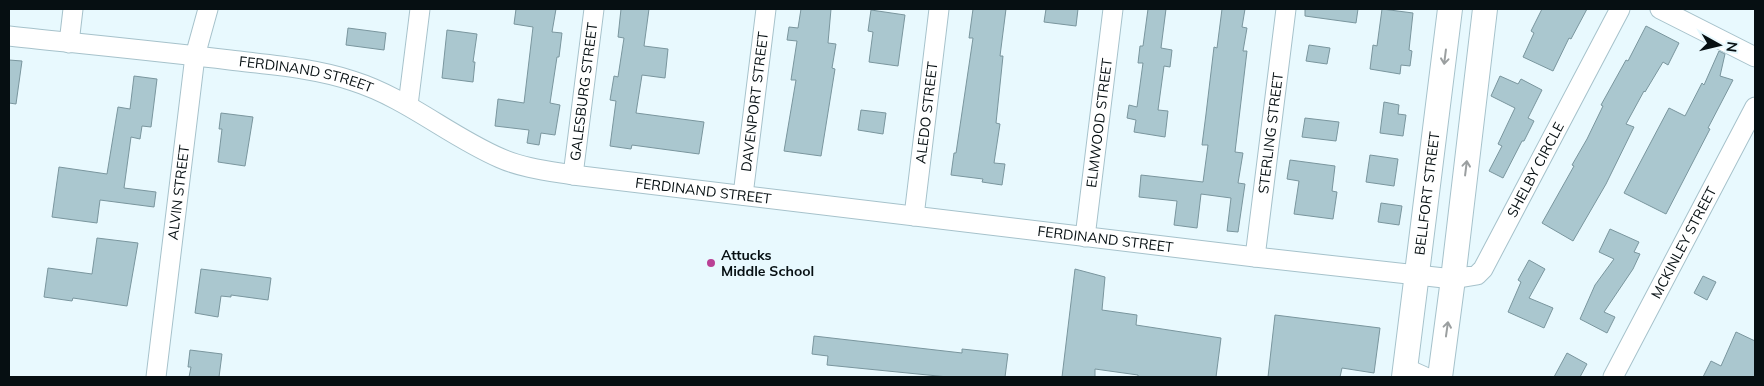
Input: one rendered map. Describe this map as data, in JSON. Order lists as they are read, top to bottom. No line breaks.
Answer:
{"streets":{"main road":["BELLFORT STREET"],"street":["FERDINAND STREET","GALESBURG STREET","DAVENPORT STREET","ALEDO STREET","ELMWOOD STREET","STERLING STREET","SHELBY CIRCLE","ALVIN STREET","MCKINLEY STREET"]},"crossings":[["FERDINAND STREET","GALESBURG STREET"],["FERDINAND STREET","DAVENPORT STREET"],["FERDINAND STREET","ALEDO STREET"],["FERDINAND STREET","ELMWOOD STREET"],["FERDINAND STREET","STERLING STREET"],["FERDINAND STREET","SHELBY CIRCLE"],["FERDINAND STREET","ALVIN STREET"],["FERDINAND STREET","BELLFORT STREET"],["SHELBY CIRCLE","BELLFORT STREET"]],"places":["Attucks Middle School"],"north":"right"}
